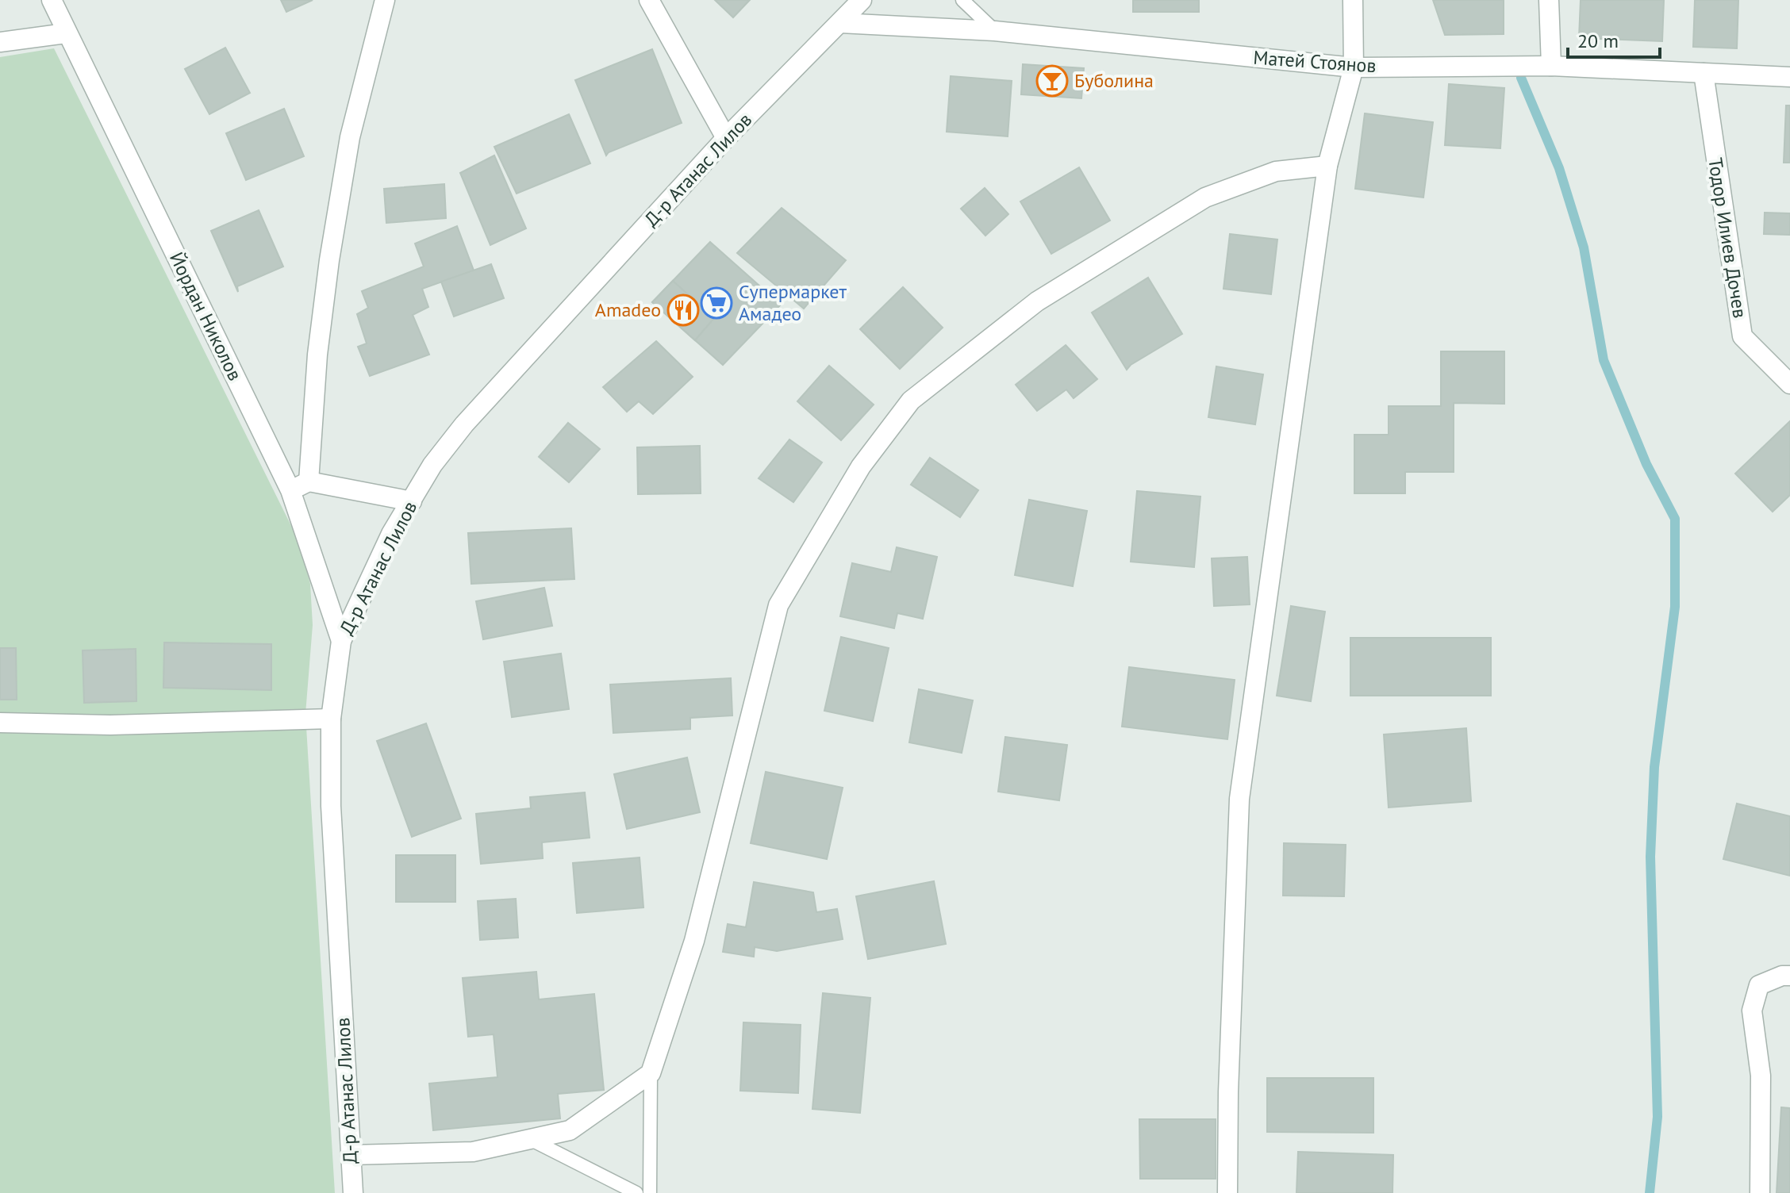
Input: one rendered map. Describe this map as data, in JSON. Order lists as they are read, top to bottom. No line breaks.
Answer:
{"streets":{"street":["Матей Стоянов","Д-р Атанас Лилов","Тодор Илиев Дочев","Йордан Николов"]},"crossings":[["Матей Стоянов","Д-р Атанас Лилов"],["Матей Стоянов","Тодор Илиев Дочев"],["Д-р Атанас Лилов","Йордан Николов"]],"places":{"bar":["Буболина"],"supermarket":["Супермаркет Амадео"],"restaurant":["Amadeo"]},"scale_bar":"20 m"}
